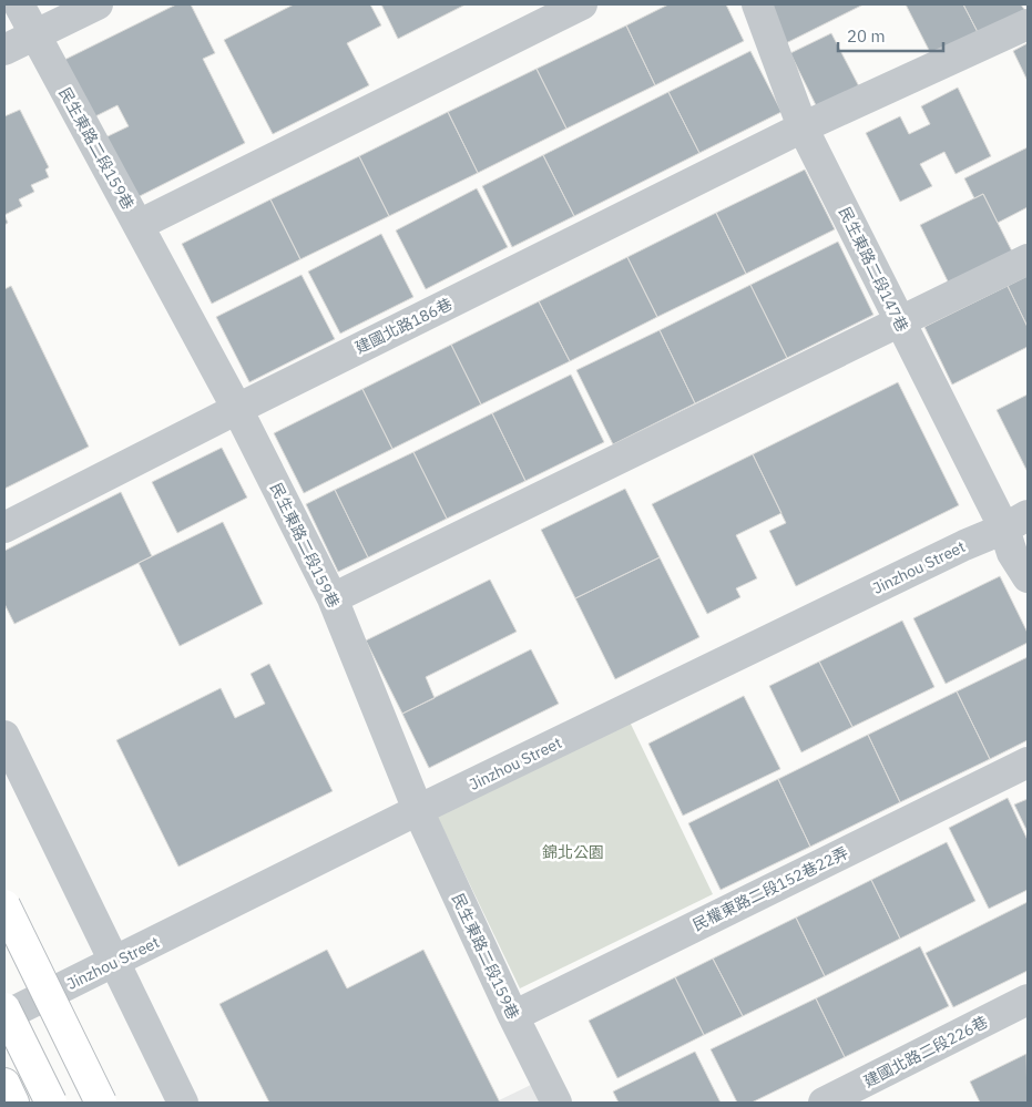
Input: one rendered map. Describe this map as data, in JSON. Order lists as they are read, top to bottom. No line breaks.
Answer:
{"streets":{"street":["民生東路二段159巷","民生東路二段147巷","建國北路186巷","Jinzhou Street","民權東路二段152巷22弄","建國北路二段226巷"]},"crossings":[["民生東路二段159巷","建國北路186巷"],["民生東路二段159巷","Jinzhou Street"],["民生東路二段159巷","民權東路二段152巷22弄"],["民生東路二段147巷","建國北路186巷"],["民生東路二段147巷","Jinzhou Street"]],"parks":["錦北公園"],"scale_bar":"20 m"}
